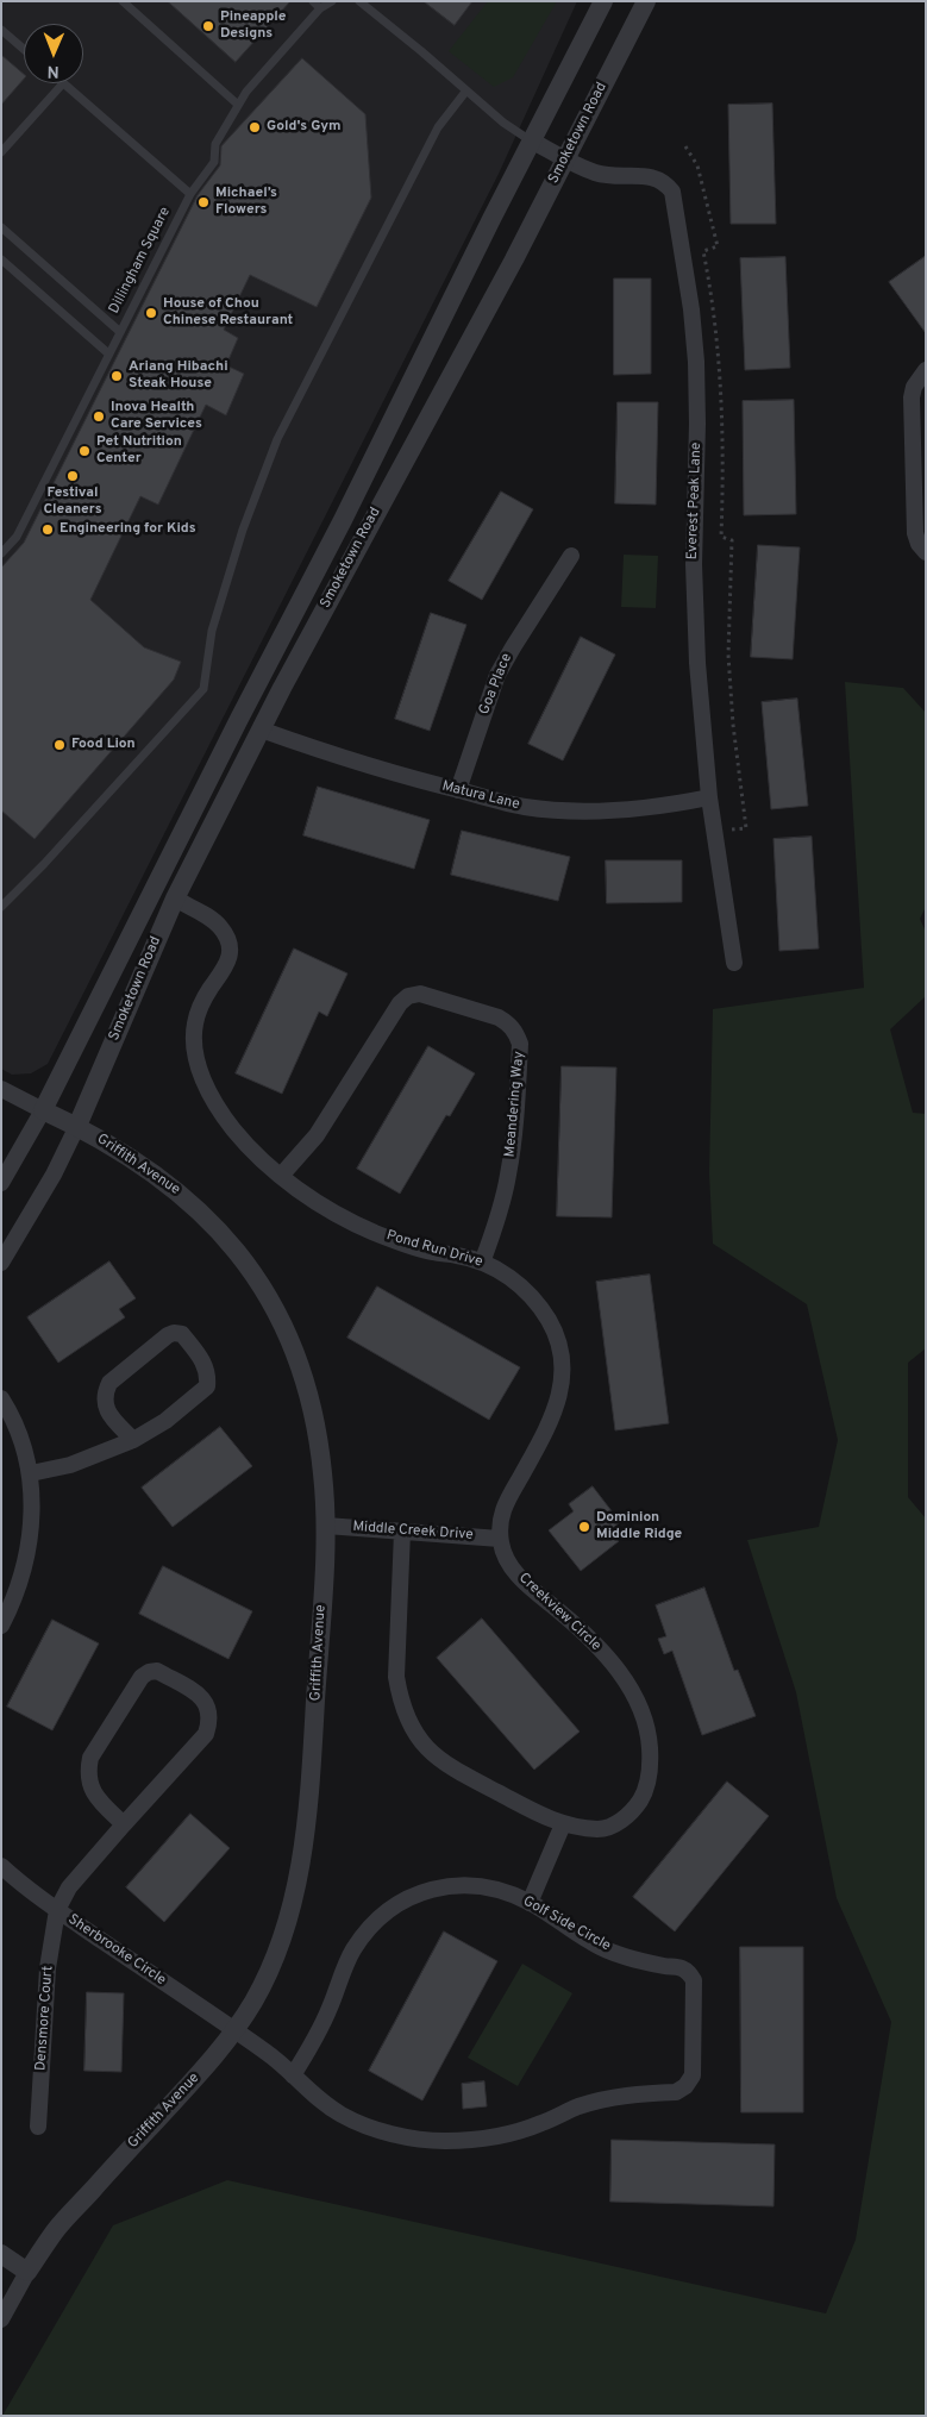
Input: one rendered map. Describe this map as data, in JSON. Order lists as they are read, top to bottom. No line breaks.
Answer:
{"streets":{"street":["Smoketown Road","Everest Peak Lane","Goa Place","Matura Lane","Meandering Way","Griffith Avenue","Pond Run Drive","Middle Creek Drive","Creekview Circle","Golf Side Circle","Sherbrooke Circle","Densmore Court"],"lane":["Dillingham Square"]},"crossings":[["Smoketown Road","Everest Peak Lane"],["Smoketown Road","Matura Lane"],["Smoketown Road","Griffith Avenue"],["Smoketown Road","Pond Run Drive"],["Everest Peak Lane","Matura Lane"],["Goa Place","Matura Lane"],["Meandering Way","Pond Run Drive"],["Griffith Avenue","Middle Creek Drive"],["Griffith Avenue","Golf Side Circle"],["Griffith Avenue","Sherbrooke Circle"],["Pond Run Drive","Middle Creek Drive"],["Pond Run Drive","Creekview Circle"],["Middle Creek Drive","Creekview Circle"],["Golf Side Circle","Sherbrooke Circle"],["Sherbrooke Circle","Densmore Court"]],"places":["Pineapple Designs","Gold's Gym","Michael’s Flowers","House of Chou Chinese Restaurant","Ariang Hibachi Steak House","Inova Health Care Services","Pet Nutrition Center","Festival Cleaners","Engineering for Kids","Food Lion","Dominion Middle Ridge"],"north":"bottom"}
